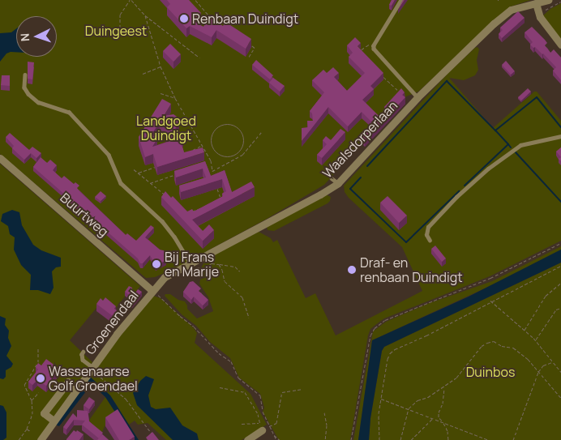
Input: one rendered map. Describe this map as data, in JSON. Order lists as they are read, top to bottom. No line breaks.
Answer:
{"streets":{"street":["Waalsdorperlaan","Buurtweg","Groenendaal"]},"crossings":[["Waalsdorperlaan","Buurtweg"],["Waalsdorperlaan","Groenendaal"],["Buurtweg","Groenendaal"]],"parks":["Duingeest","Landgoed Duindigt","Duinbos"],"places":["Renbaan Duindigt","Bij Frans en Marije","Draf- en renbaan Duindigt","Wassenaarse Golf Groendael"],"north":"left"}
